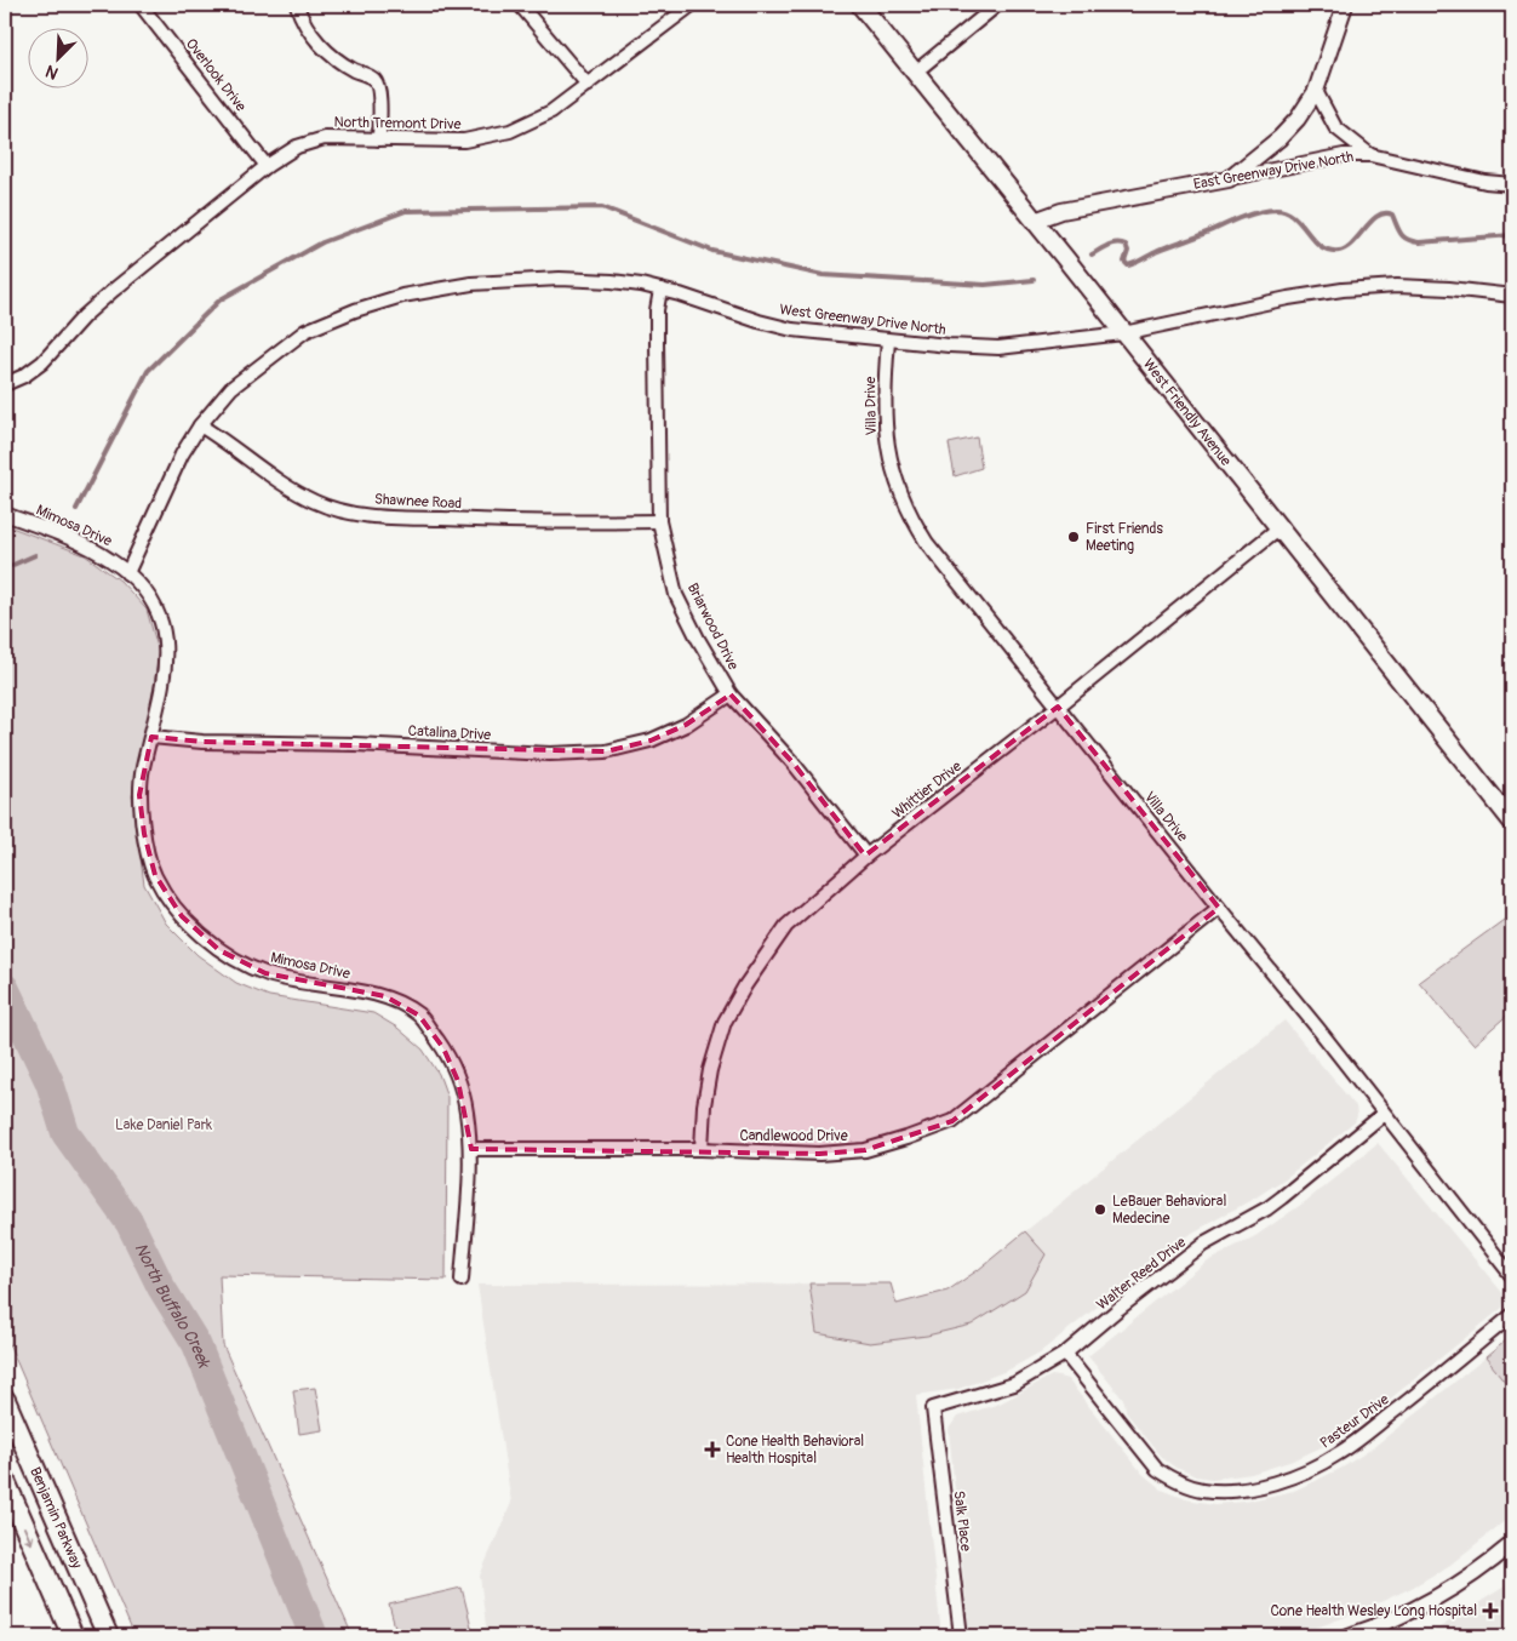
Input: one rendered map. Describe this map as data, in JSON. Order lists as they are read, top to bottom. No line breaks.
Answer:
{"streets":{"main road":["West Friendly Avenue","Benjamin Parkway"],"street":["Overlook Drive","North Tremont Drive","East Greenway Drive North","West Greenway Drive North","Villa Drive","Shawnee Road","Mimosa Drive","Briarwood Drive","Catalina Drive","Whittier Drive","Candlewood Drive","Walter Reed Drive","Pasteur Drive","Salk Place"]},"crossings":[["Overlook Drive","North Tremont Drive"],["East Greenway Drive North","West Friendly Avenue"],["West Greenway Drive North","Villa Drive"],["West Greenway Drive North","West Friendly Avenue"],["West Greenway Drive North","Shawnee Road"],["West Greenway Drive North","Mimosa Drive"],["West Greenway Drive North","Briarwood Drive"],["Villa Drive","Whittier Drive"],["Villa Drive","Candlewood Drive"],["Villa Drive","Walter Reed Drive"],["West Friendly Avenue","Whittier Drive"],["Shawnee Road","Briarwood Drive"],["Mimosa Drive","Catalina Drive"],["Mimosa Drive","Candlewood Drive"],["Briarwood Drive","Catalina Drive"],["Briarwood Drive","Whittier Drive"],["Whittier Drive","Candlewood Drive"],["Walter Reed Drive","Pasteur Drive"],["Walter Reed Drive","Salk Place"]],"water":["North Buffalo Creek"],"parks":["Lake Daniel Park"],"places":{"other":["First Friends Meeting","LeBauer Behavioral Medecine"],"health":["Cone Health Behavioral Health Hospital","Cone Health Wesley Long Hospital"]},"north":"bottom left"}
